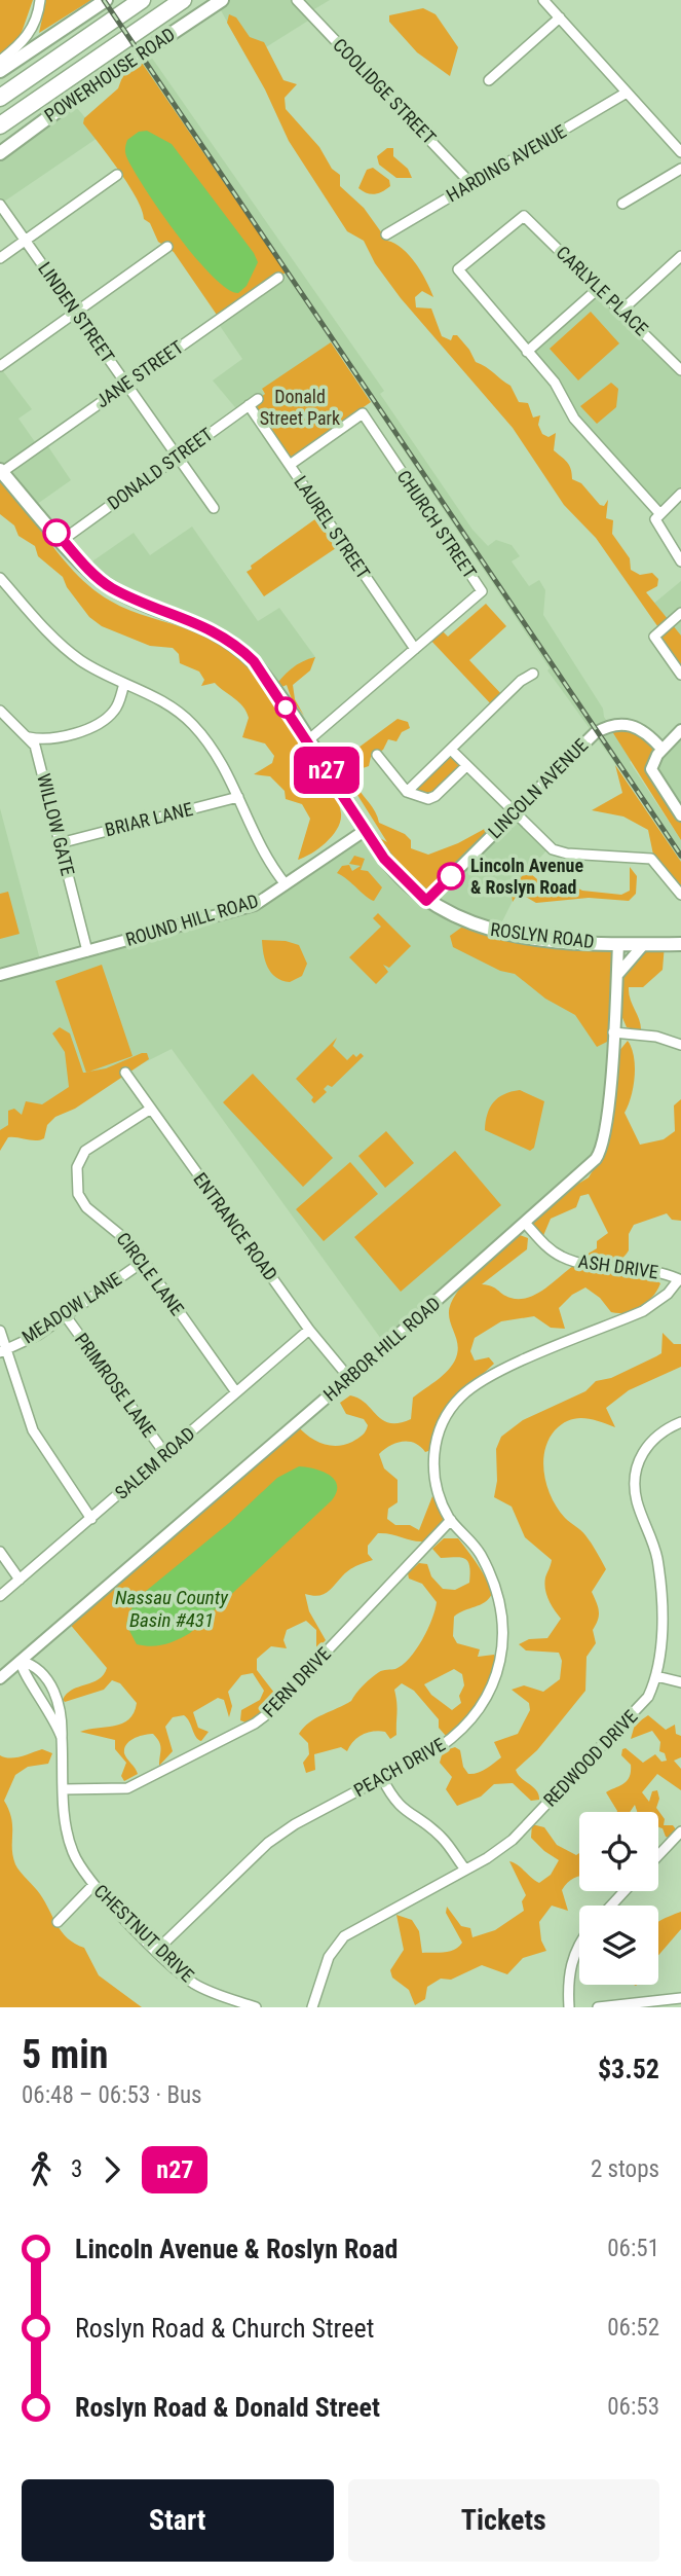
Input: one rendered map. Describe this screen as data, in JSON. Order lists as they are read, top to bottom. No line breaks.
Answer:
{"streets":{"main road":["POWERHOUSE ROAD","ROSLYN ROAD"],"street":["COOLIDGE STREET","HARDING AVENUE","CARLYLE PLACE","LINDEN STREET","JANE STREET","DONALD STREET","CHURCH STREET","LAUREL STREET","LINCOLN AVENUE","BRIAR LANE","WILLOW GATE","ROUND HILL ROAD","ENTRANCE ROAD","ASH DRIVE","CIRCLE LANE","MEADOW LANE","HARBOR HILL ROAD","PRIMROSE LANE","SALEM ROAD","FERN DRIVE","REDWOOD DRIVE","PEACH DRIVE","CHESTNUT DRIVE"]},"crossings":[["COOLIDGE STREET","HARDING AVENUE"],["LINDEN STREET","JANE STREET"],["LINDEN STREET","DONALD STREET"],["JANE STREET","ROSLYN ROAD"],["DONALD STREET","LAUREL STREET"],["DONALD STREET","ROSLYN ROAD"],["CHURCH STREET","LAUREL STREET"],["CHURCH STREET","ROSLYN ROAD"],["LINCOLN AVENUE","ROSLYN ROAD"],["BRIAR LANE","WILLOW GATE"],["WILLOW GATE","ROUND HILL ROAD"],["ROUND HILL ROAD","ROSLYN ROAD"],["ROSLYN ROAD","HARBOR HILL ROAD"],["ENTRANCE ROAD","CIRCLE LANE"],["ENTRANCE ROAD","HARBOR HILL ROAD"],["ENTRANCE ROAD","SALEM ROAD"],["ASH DRIVE","HARBOR HILL ROAD"],["ASH DRIVE","PEACH DRIVE"],["CIRCLE LANE","MEADOW LANE"],["CIRCLE LANE","SALEM ROAD"],["MEADOW LANE","PRIMROSE LANE"],["HARBOR HILL ROAD","CHESTNUT DRIVE"],["PRIMROSE LANE","SALEM ROAD"],["FERN DRIVE","PEACH DRIVE"],["FERN DRIVE","CHESTNUT DRIVE"],["PEACH DRIVE","CHESTNUT DRIVE"]],"water":["Nassau County Basin #431"],"parks":["Donald Street Park"],"places":["Lincoln Avenue & Roslyn Road"],"lines":["bus line n27"],"page":{"on_map":"n27","heading":["5 min","06:48 – 06:53 · Bus","$3.52"],"legs":["3","n27","2 stops"],"list":[{"name":"Lincoln Avenue & Roslyn Road","value":"06:51"},{"name":"Roslyn Road & Church Street","value":"06:52"},{"name":"Roslyn Road & Donald Street","value":"06:53"}],"buttons":["Start","Tickets"]}}
